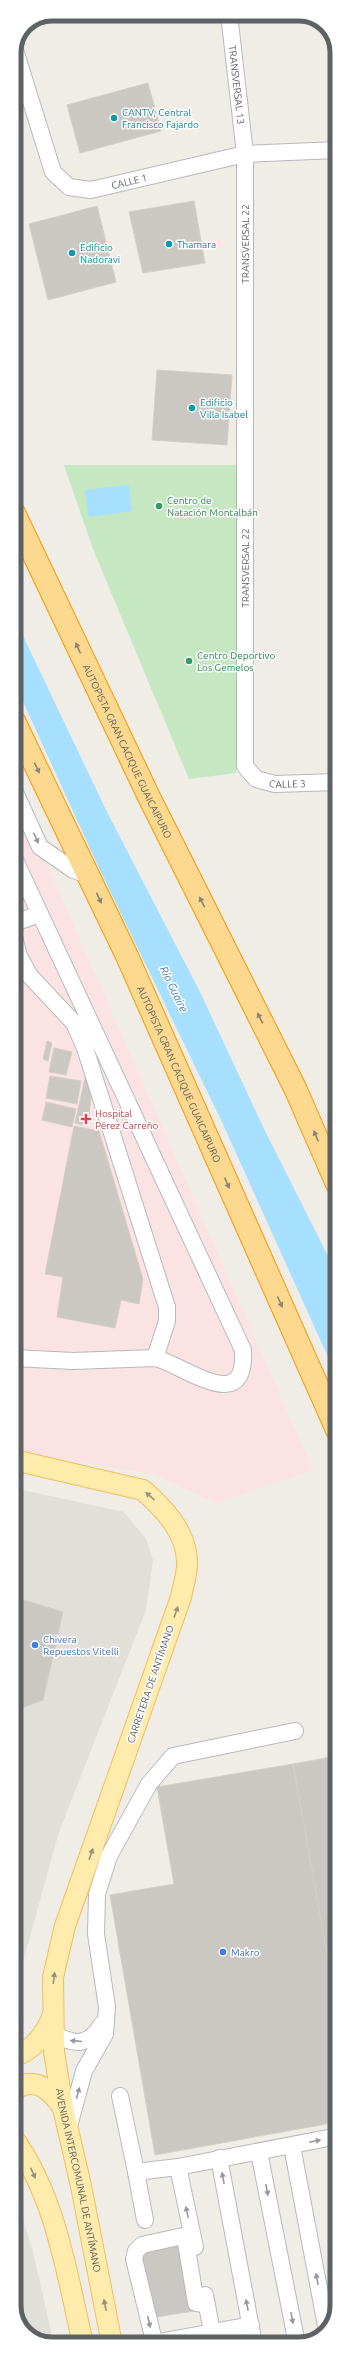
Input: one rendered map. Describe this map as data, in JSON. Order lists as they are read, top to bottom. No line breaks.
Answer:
{"streets":{"highway":["AUTOPISTA GRAN CACIQUE GUAICAIPURO"],"main road":["CARRETERA DE ANTÍMANO","AVENIDA INTERCOMUNAL DE ANTÍMANO"],"street":["TRANSVERSAL 13","CALLE 1","TRANSVERSAL 22","CALLE 3"]},"crossings":[["TRANSVERSAL 13","CALLE 1"],["TRANSVERSAL 13","TRANSVERSAL 22"],["CALLE 1","TRANSVERSAL 22"],["TRANSVERSAL 22","CALLE 3"],["CARRETERA DE ANTÍMANO","AVENIDA INTERCOMUNAL DE ANTÍMANO"]],"one_way":["CARRETERA DE ANTÍMANO"],"water":["Río Guaire"],"places":{"other":["CANTV, Central Francisco Fajardo","Thamara","Edificio Nadoravi","Edificio Villa Isabel","Centro de Natación Montalbán","Centro Deportivo Los Gemelos","Chivera Repuestos Vitelli","Makro"],"health":["Hospital Pérez Carreño"]}}
